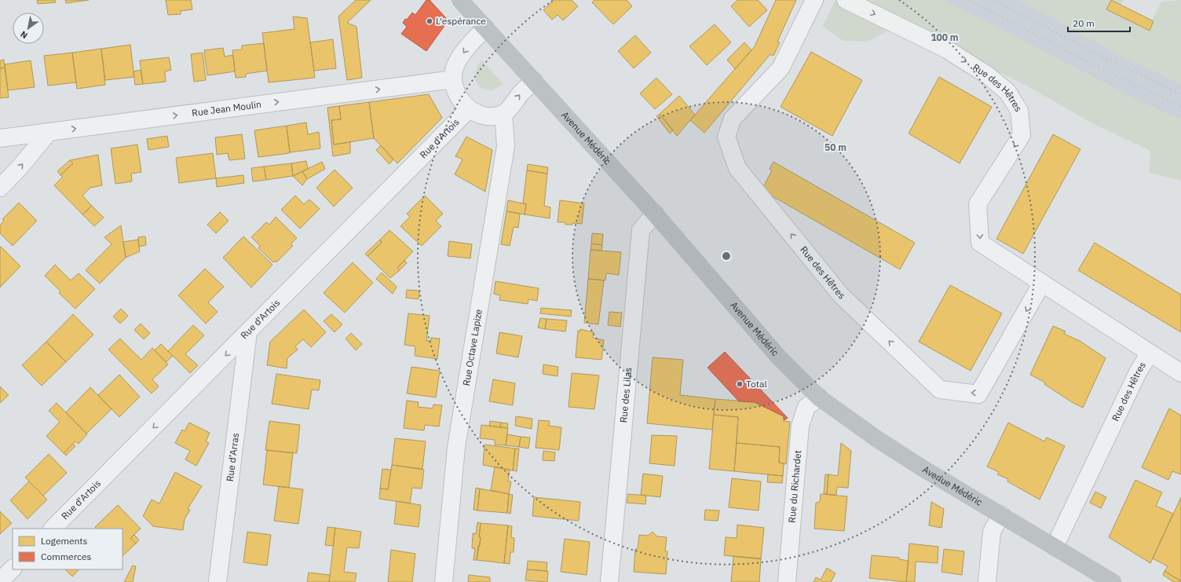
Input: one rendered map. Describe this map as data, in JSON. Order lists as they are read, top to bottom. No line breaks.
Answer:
{"streets":{"main road":["Avenue Médéric"],"street":["Rue des Hêtres","Rue Jean Moulin","Rue d'Artois","Rue Octave Lapize","Rue des Lilas","Rue d’Arras","Rue du Richardet"]},"crossings":[["Rue des Hêtres","Avenue Médéric"],["Avenue Médéric","Rue des Lilas"],["Avenue Médéric","Rue du Richardet"],["Rue d'Artois","Rue d’Arras"]],"one_way":["Rue Jean Moulin","Rue d'Artois"],"places":["L'espérance","Total"],"legend":["Logements","Commerces"],"scale_bar":"20 m","north":"bottom left","rings":["100 m","50 m"]}
